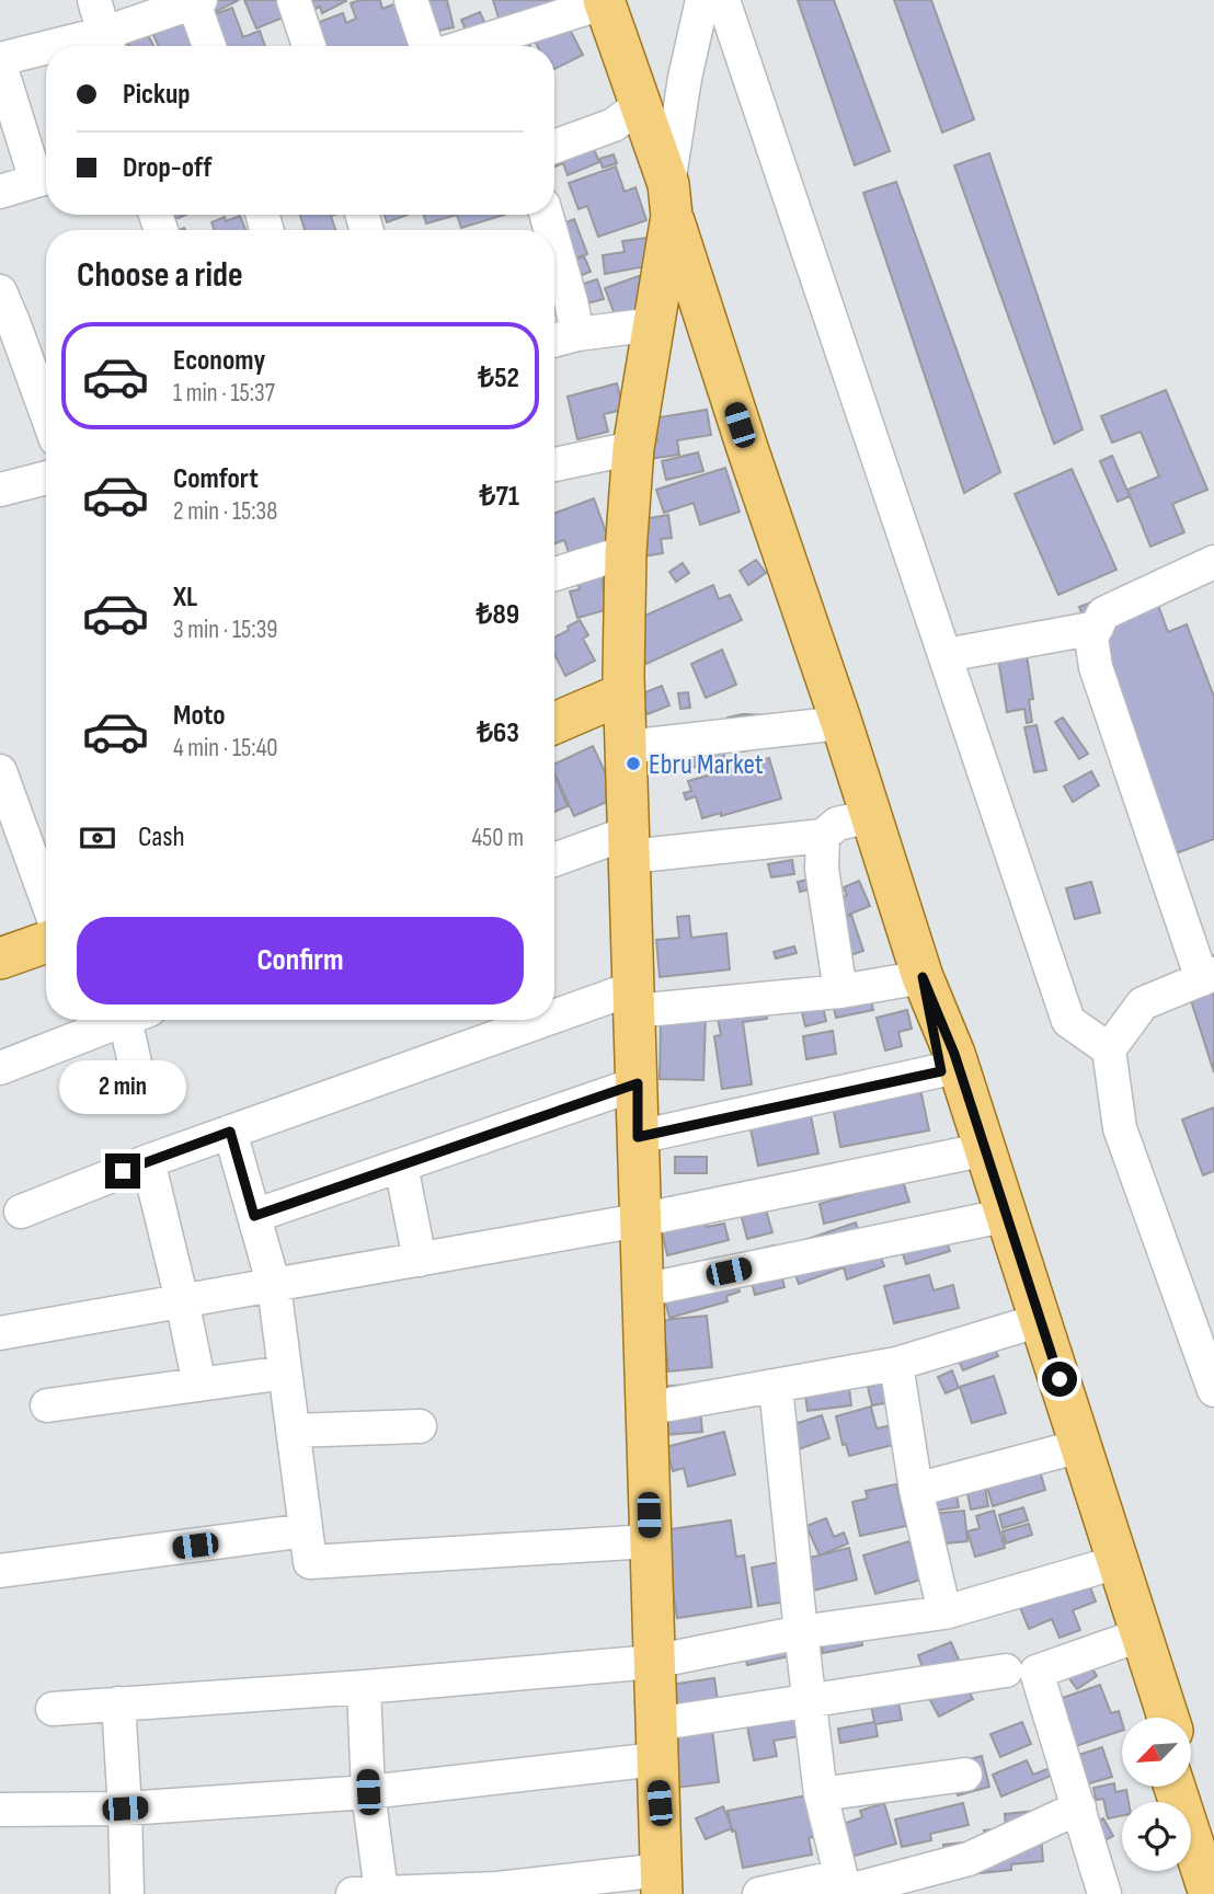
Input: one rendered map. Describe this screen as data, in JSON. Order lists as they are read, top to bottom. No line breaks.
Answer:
{"places":["Ebru Market"],"north":"bottom left","page":{"banner":["Pickup","Drop-off"],"heading":"Choose a ride","list":[{"name":"Economy","note":"1 min · 15:37","value":"₺52"},{"name":"Comfort","note":"2 min · 15:38","value":"₺71"},{"name":"XL","note":"3 min · 15:39","value":"₺89"},{"name":"Moto","note":"4 min · 15:40","value":"₺63"}],"pay":["Cash","450 m"],"buttons":"Confirm","bubble":"2 min"}}
